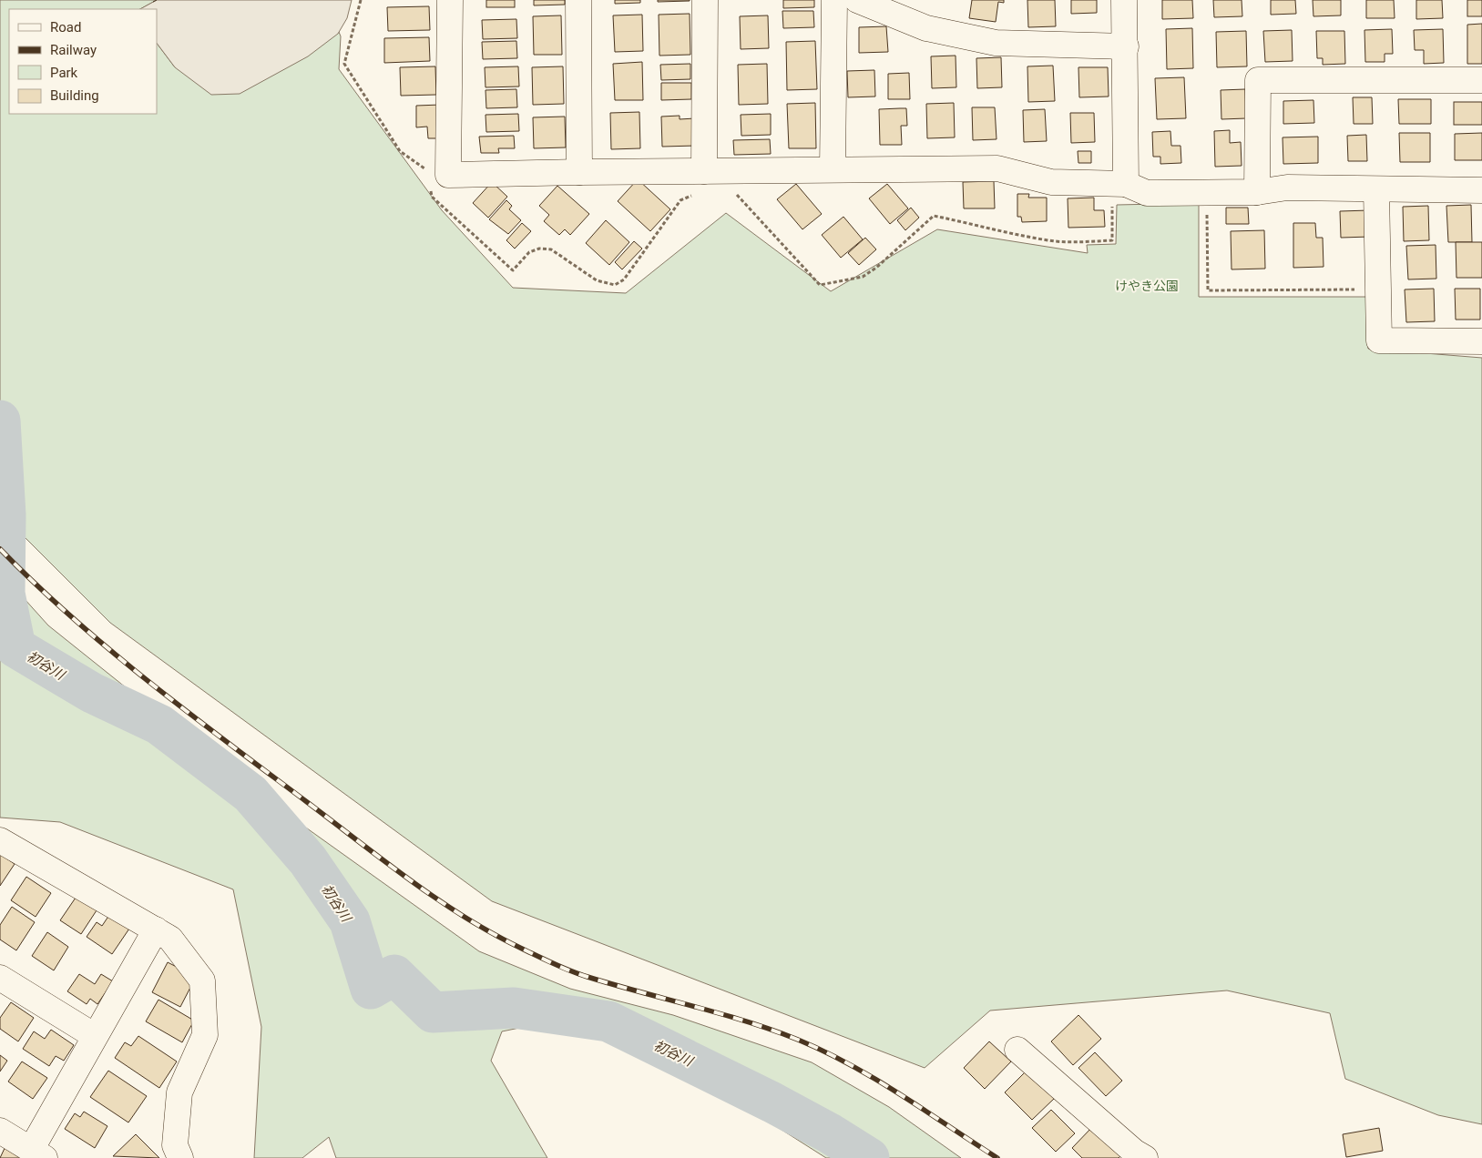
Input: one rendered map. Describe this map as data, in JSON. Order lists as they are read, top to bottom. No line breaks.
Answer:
{"water":["初谷川"],"parks":["けやき公園"],"legend":["Road","Railway","Park","Building"]}
